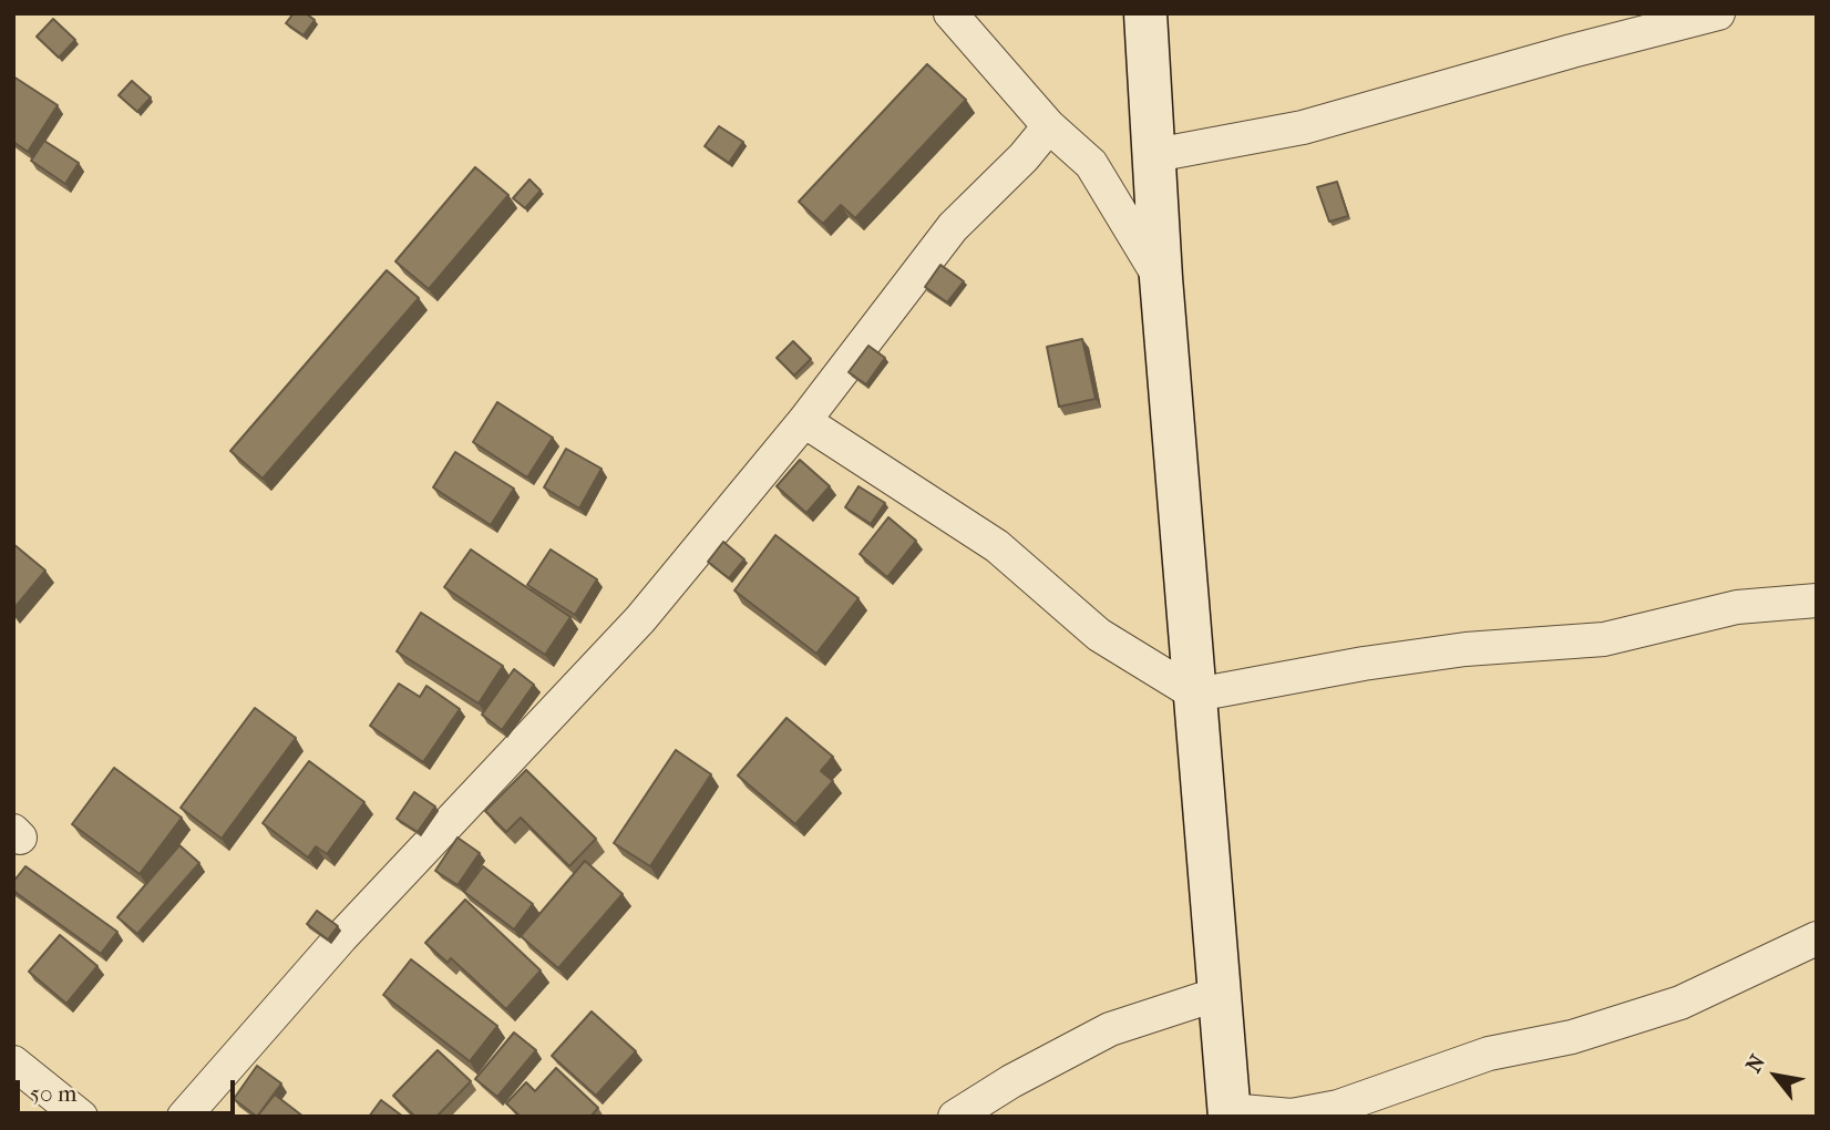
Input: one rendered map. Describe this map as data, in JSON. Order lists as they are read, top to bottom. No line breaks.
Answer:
{"scale_bar":"50 m","north":"top left"}
